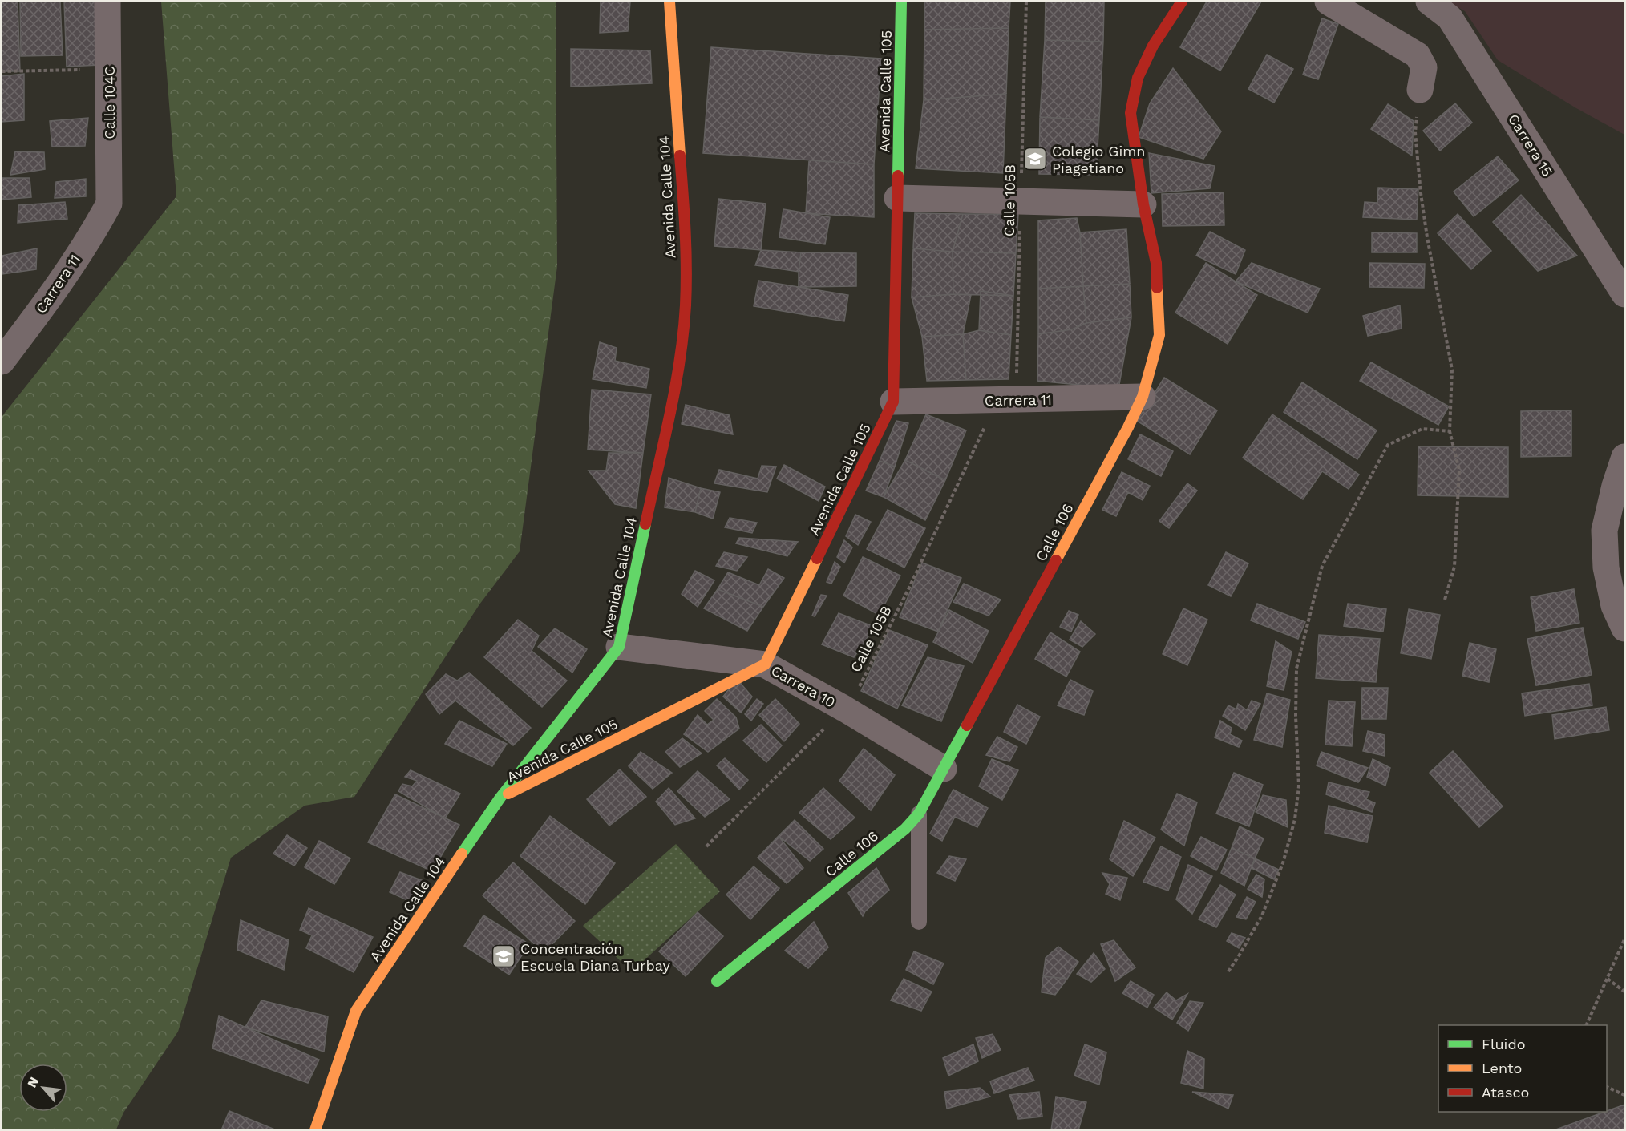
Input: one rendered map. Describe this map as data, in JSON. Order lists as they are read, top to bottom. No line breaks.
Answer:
{"streets":{"main road":["Avenida Calle 105","Avenida Calle 104","Calle 106"],"street":["Calle 104C","Carrera 15","Carrera 11","Carrera 10"],"path":["Calle 105B"]},"crossings":[["Avenida Calle 105","Avenida Calle 104"],["Avenida Calle 105","Carrera 11"],["Avenida Calle 105","Carrera 10"],["Calle 104C","Carrera 11"],["Avenida Calle 104","Carrera 10"],["Calle 105B","Carrera 11"],["Calle 105B","Carrera 10"],["Carrera 11","Calle 106"],["Calle 106","Carrera 10"]],"places":{"school or university":["Colegio Gimn Piagetiano","Concentración Escuela Diana Turbay"]},"legend":["Fluido","Lento","Atasco"],"north":"top left"}
